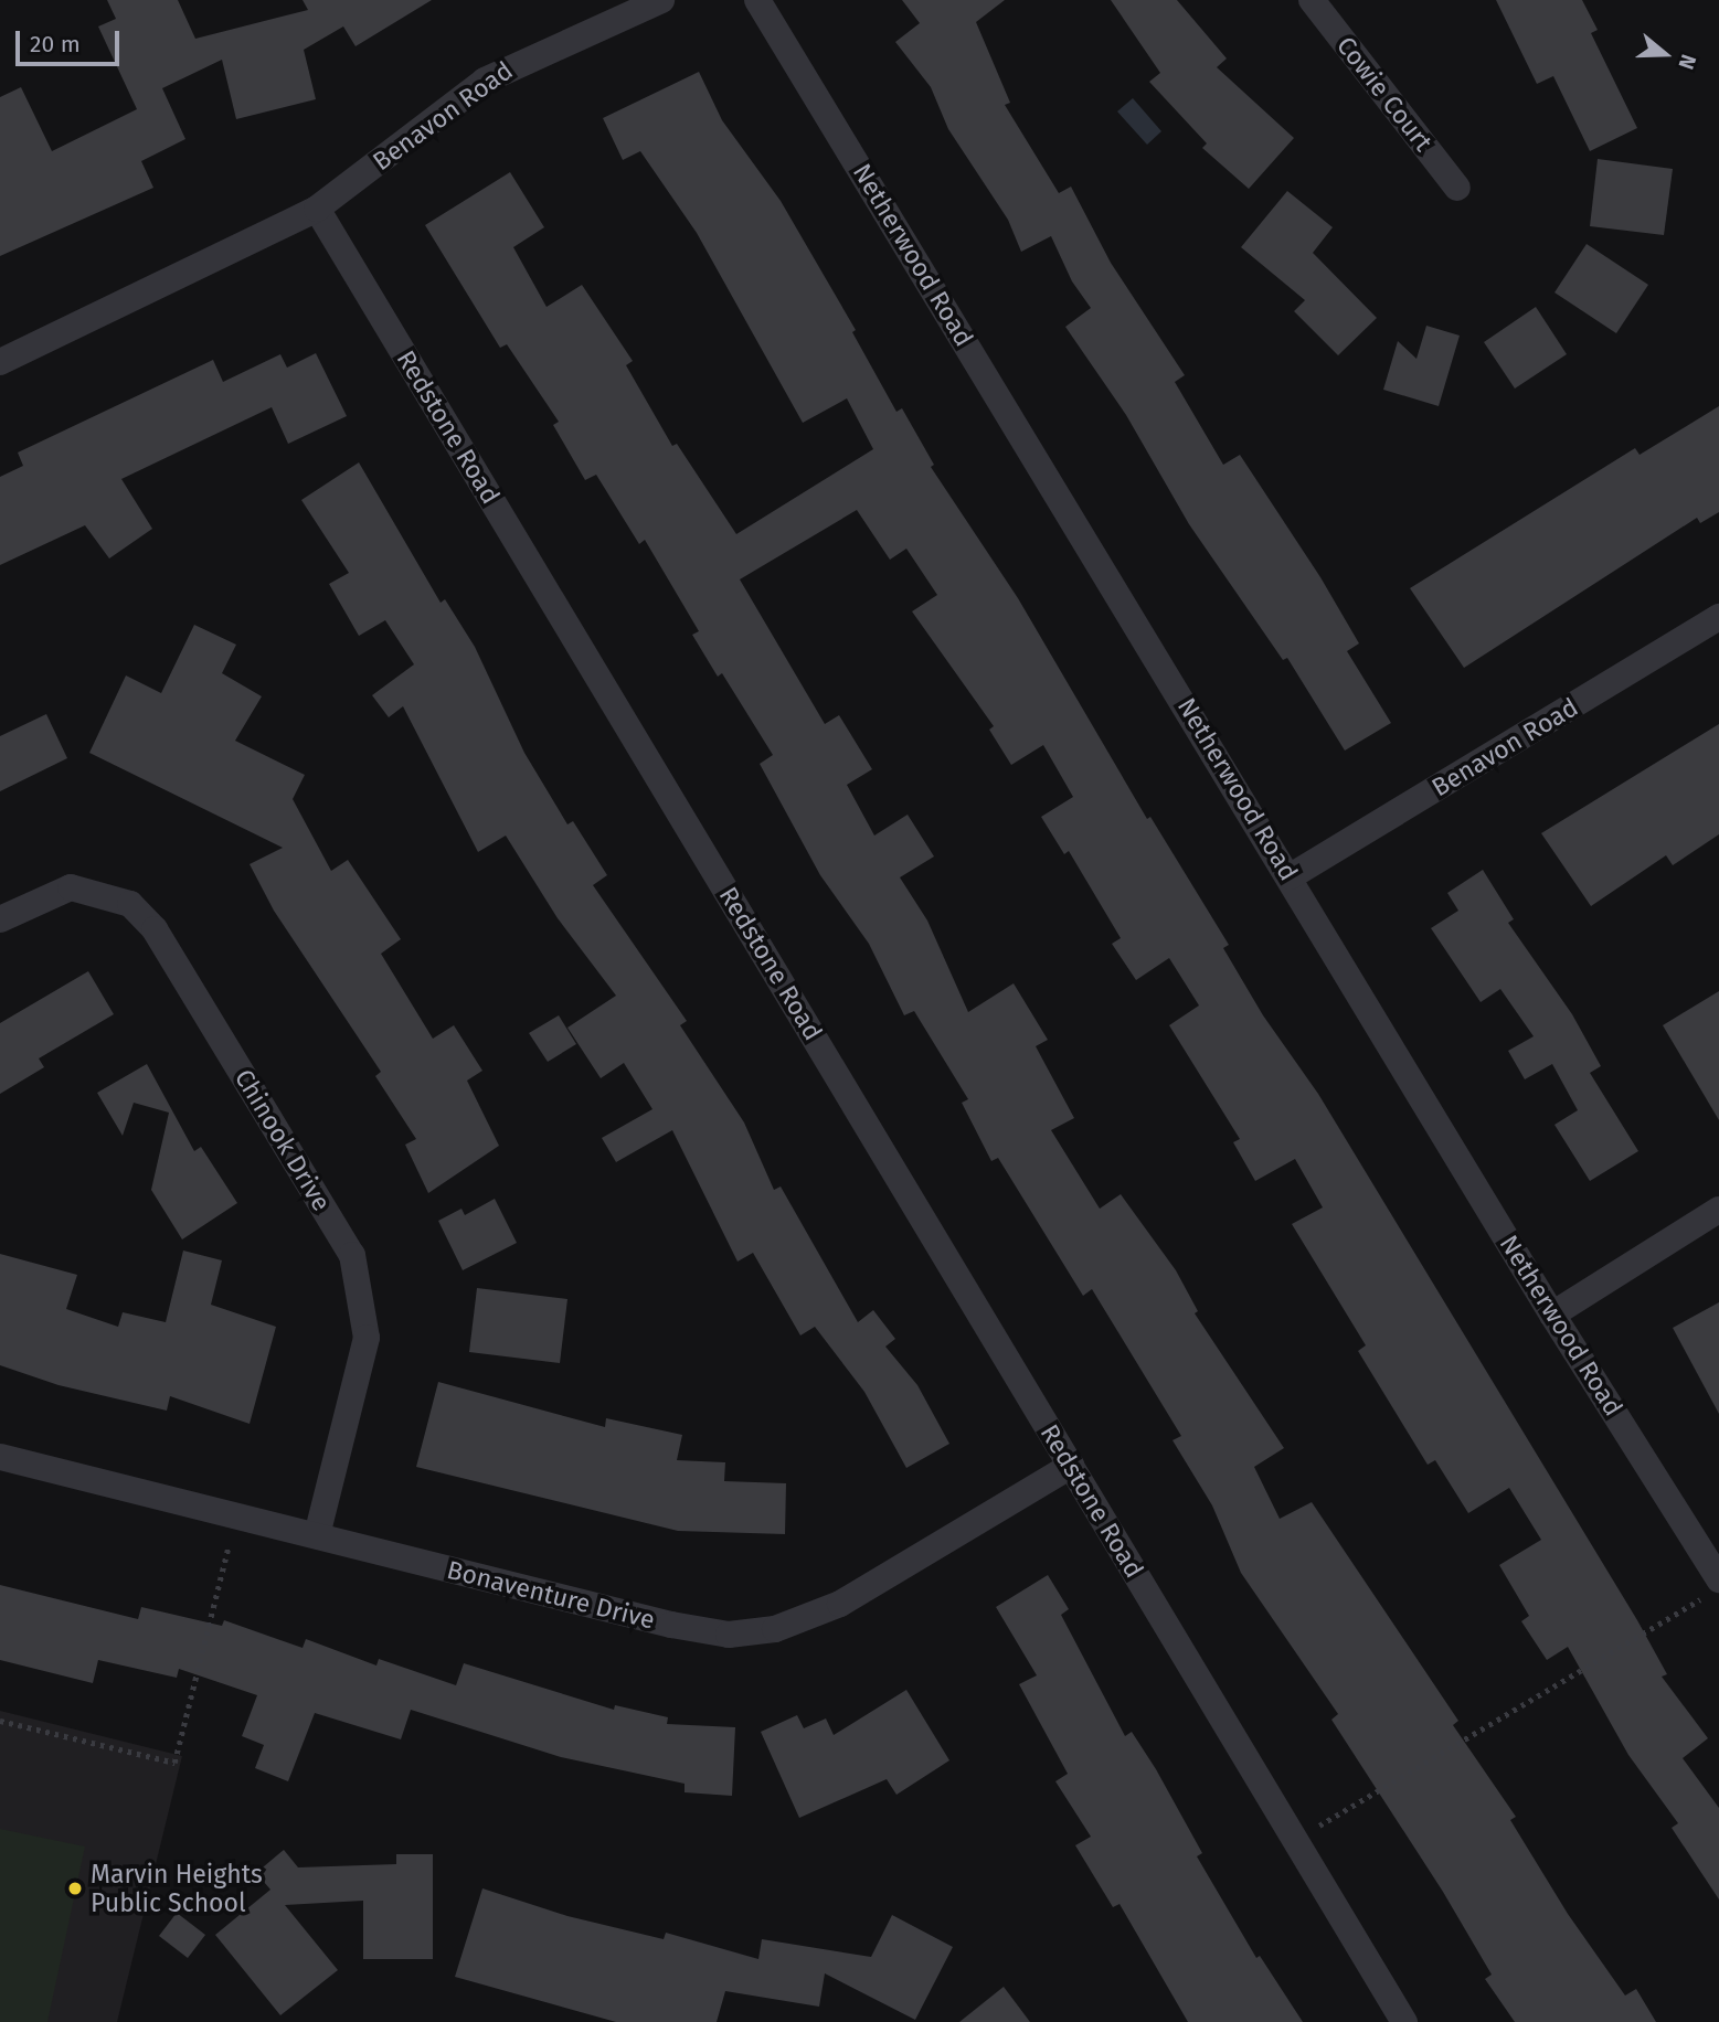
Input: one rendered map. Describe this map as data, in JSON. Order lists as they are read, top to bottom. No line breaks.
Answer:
{"streets":{"street":["Cowie Court","Benavon Road","Netherwood Road","Redstone Road","Chinook Drive","Bonaventure Drive"]},"crossings":[["Benavon Road","Netherwood Road"],["Benavon Road","Redstone Road"],["Redstone Road","Bonaventure Drive"],["Chinook Drive","Bonaventure Drive"]],"places":["Marvin Heights Public School"],"scale_bar":"20 m","north":"right"}
